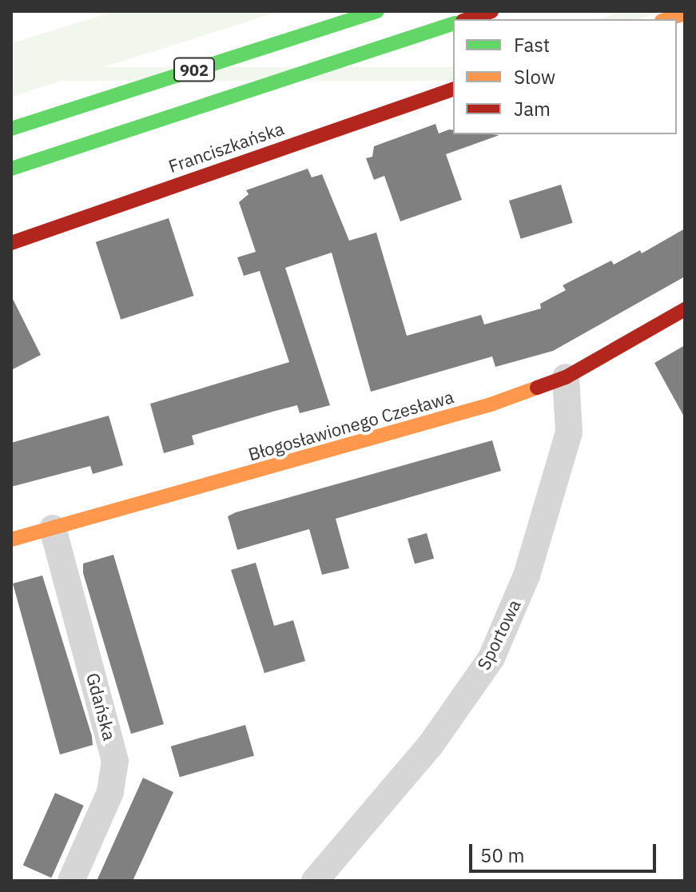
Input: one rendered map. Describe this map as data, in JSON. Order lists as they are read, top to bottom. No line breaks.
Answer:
{"streets":{"street":["902","Franciszkańska","Błogosławionego Czesława","Sportowa","Gdańska"]},"crossings":[["Błogosławionego Czesława","Sportowa"],["Błogosławionego Czesława","Gdańska"]],"legend":["Fast","Slow","Jam"],"scale_bar":"50 m"}
